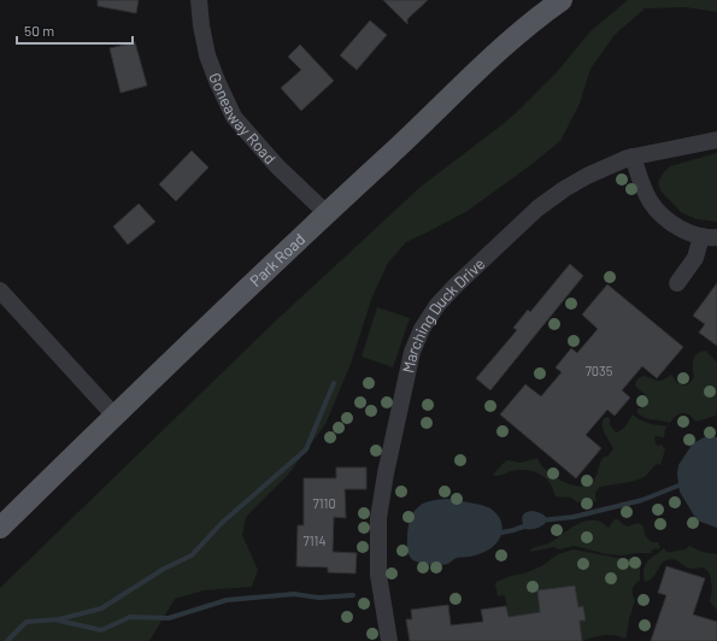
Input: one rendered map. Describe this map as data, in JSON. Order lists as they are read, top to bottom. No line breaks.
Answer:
{"streets":{"main road":["Park Road"],"street":["Goneaway Road","Marching Duck Drive"]},"crossings":[["Goneaway Road","Park Road"]],"house_numbers":["7035","7110","7114"],"scale_bar":"50 m"}
